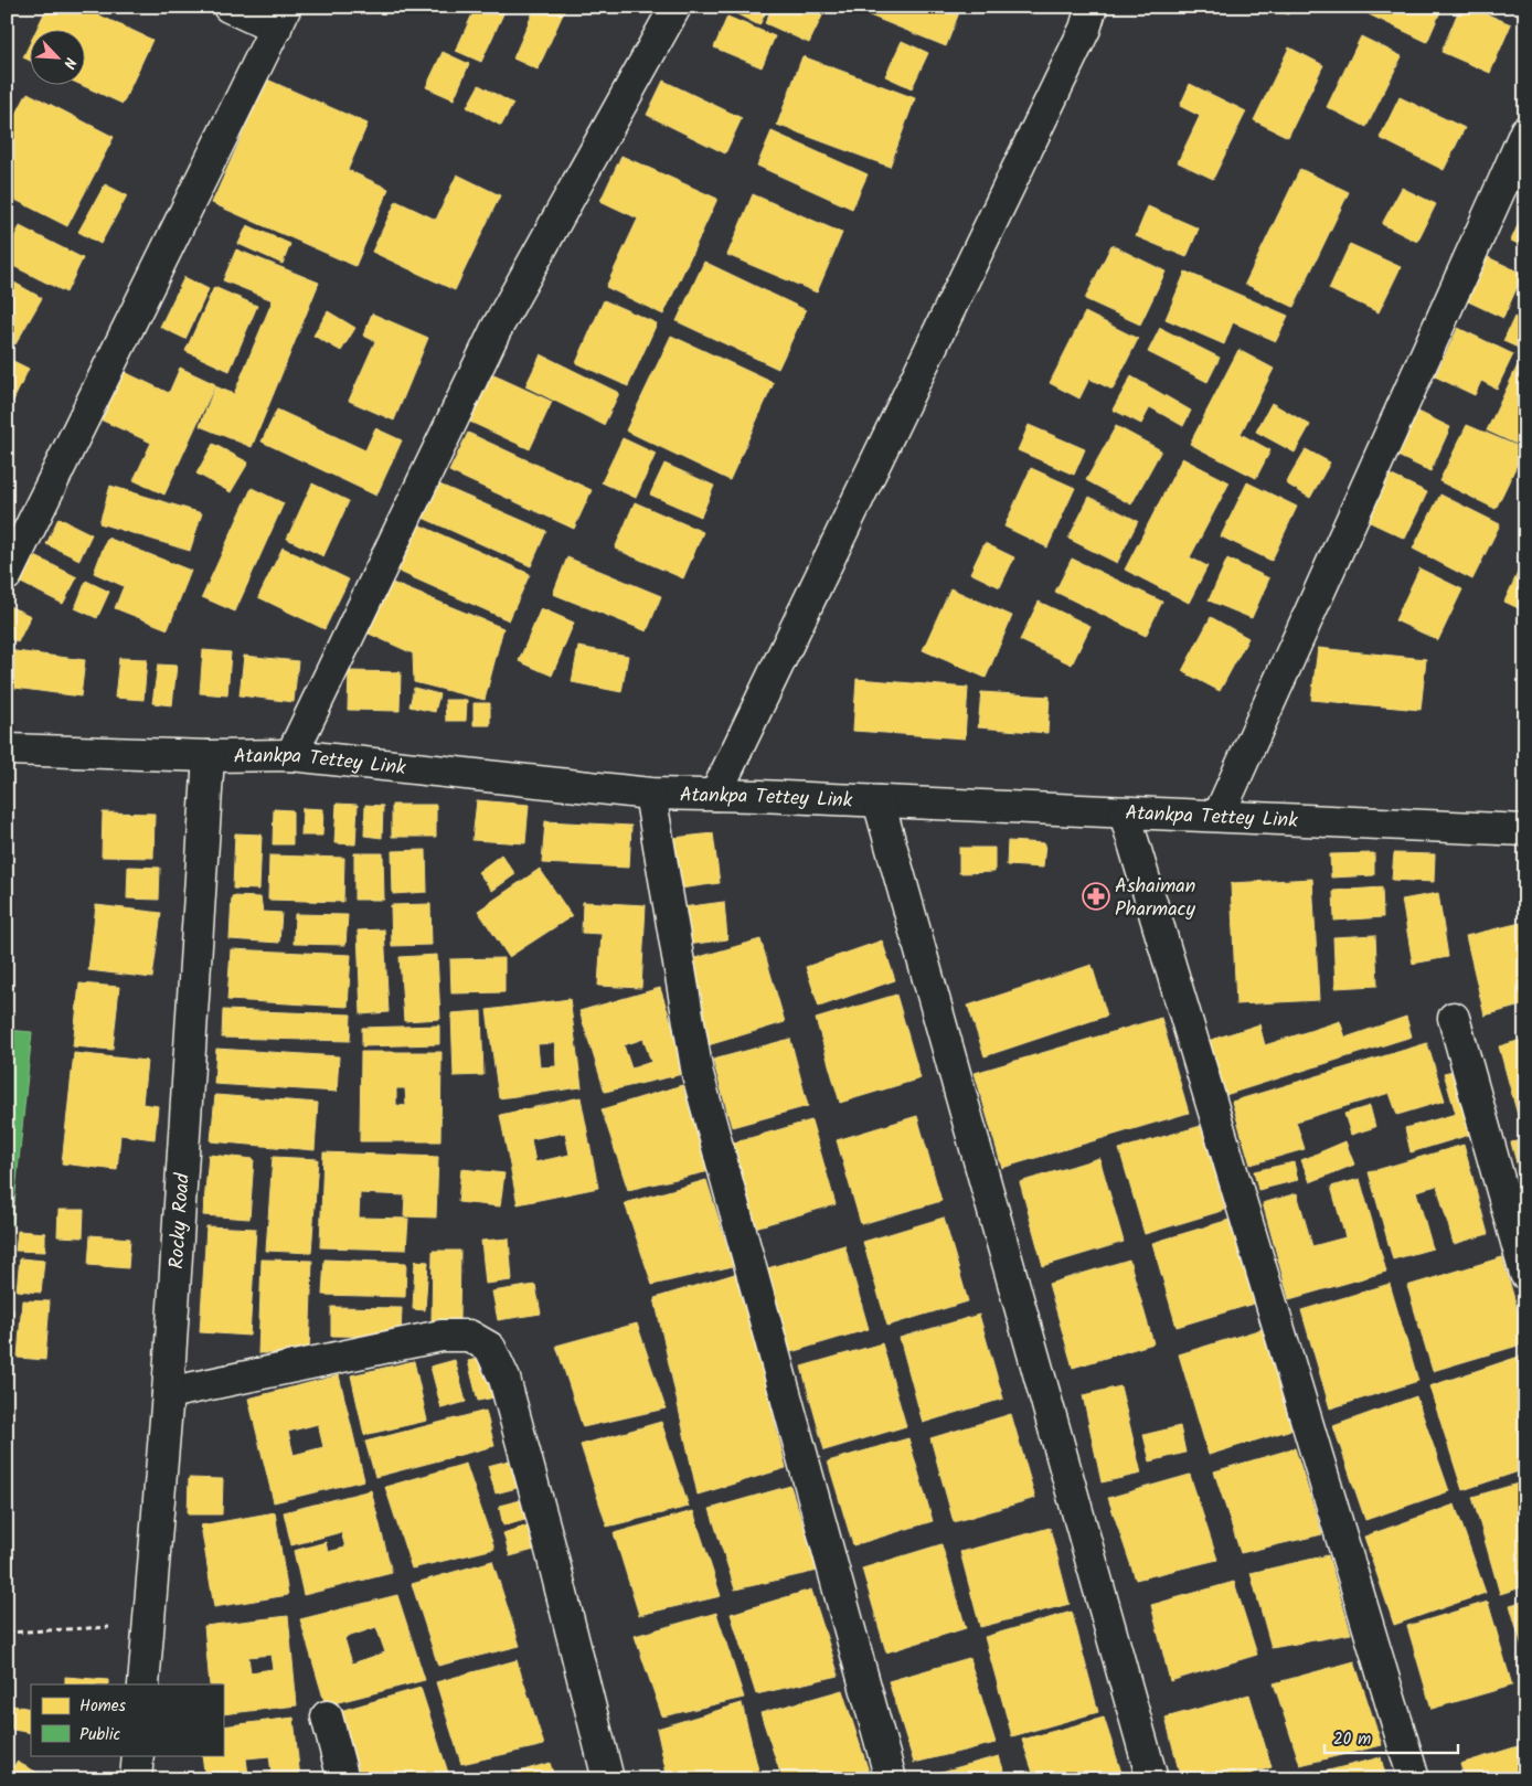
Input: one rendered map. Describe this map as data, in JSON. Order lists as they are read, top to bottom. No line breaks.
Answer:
{"streets":{"street":["Atankpa Tettey Link","Rocky Road"]},"crossings":[["Atankpa Tettey Link","Rocky Road"]],"places":{"pharmacy":["Ashaiman Pharmacy"]},"legend":["Homes","Public"],"scale_bar":"20 m","north":"bottom right"}
